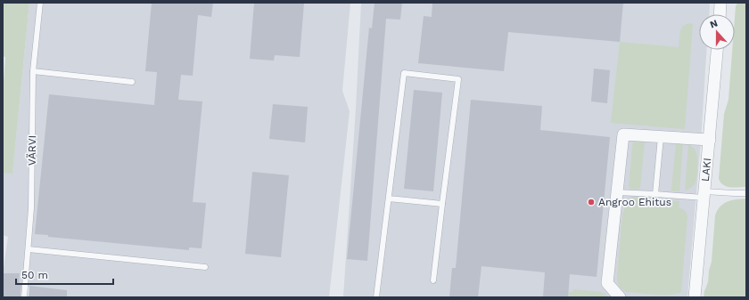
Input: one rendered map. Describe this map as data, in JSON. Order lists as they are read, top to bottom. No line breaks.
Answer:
{"streets":{"street":["LAKI"],"lane":["VÄRVI"]},"places":["Angroo Ehitus"],"scale_bar":"50 m","north":"top"}
